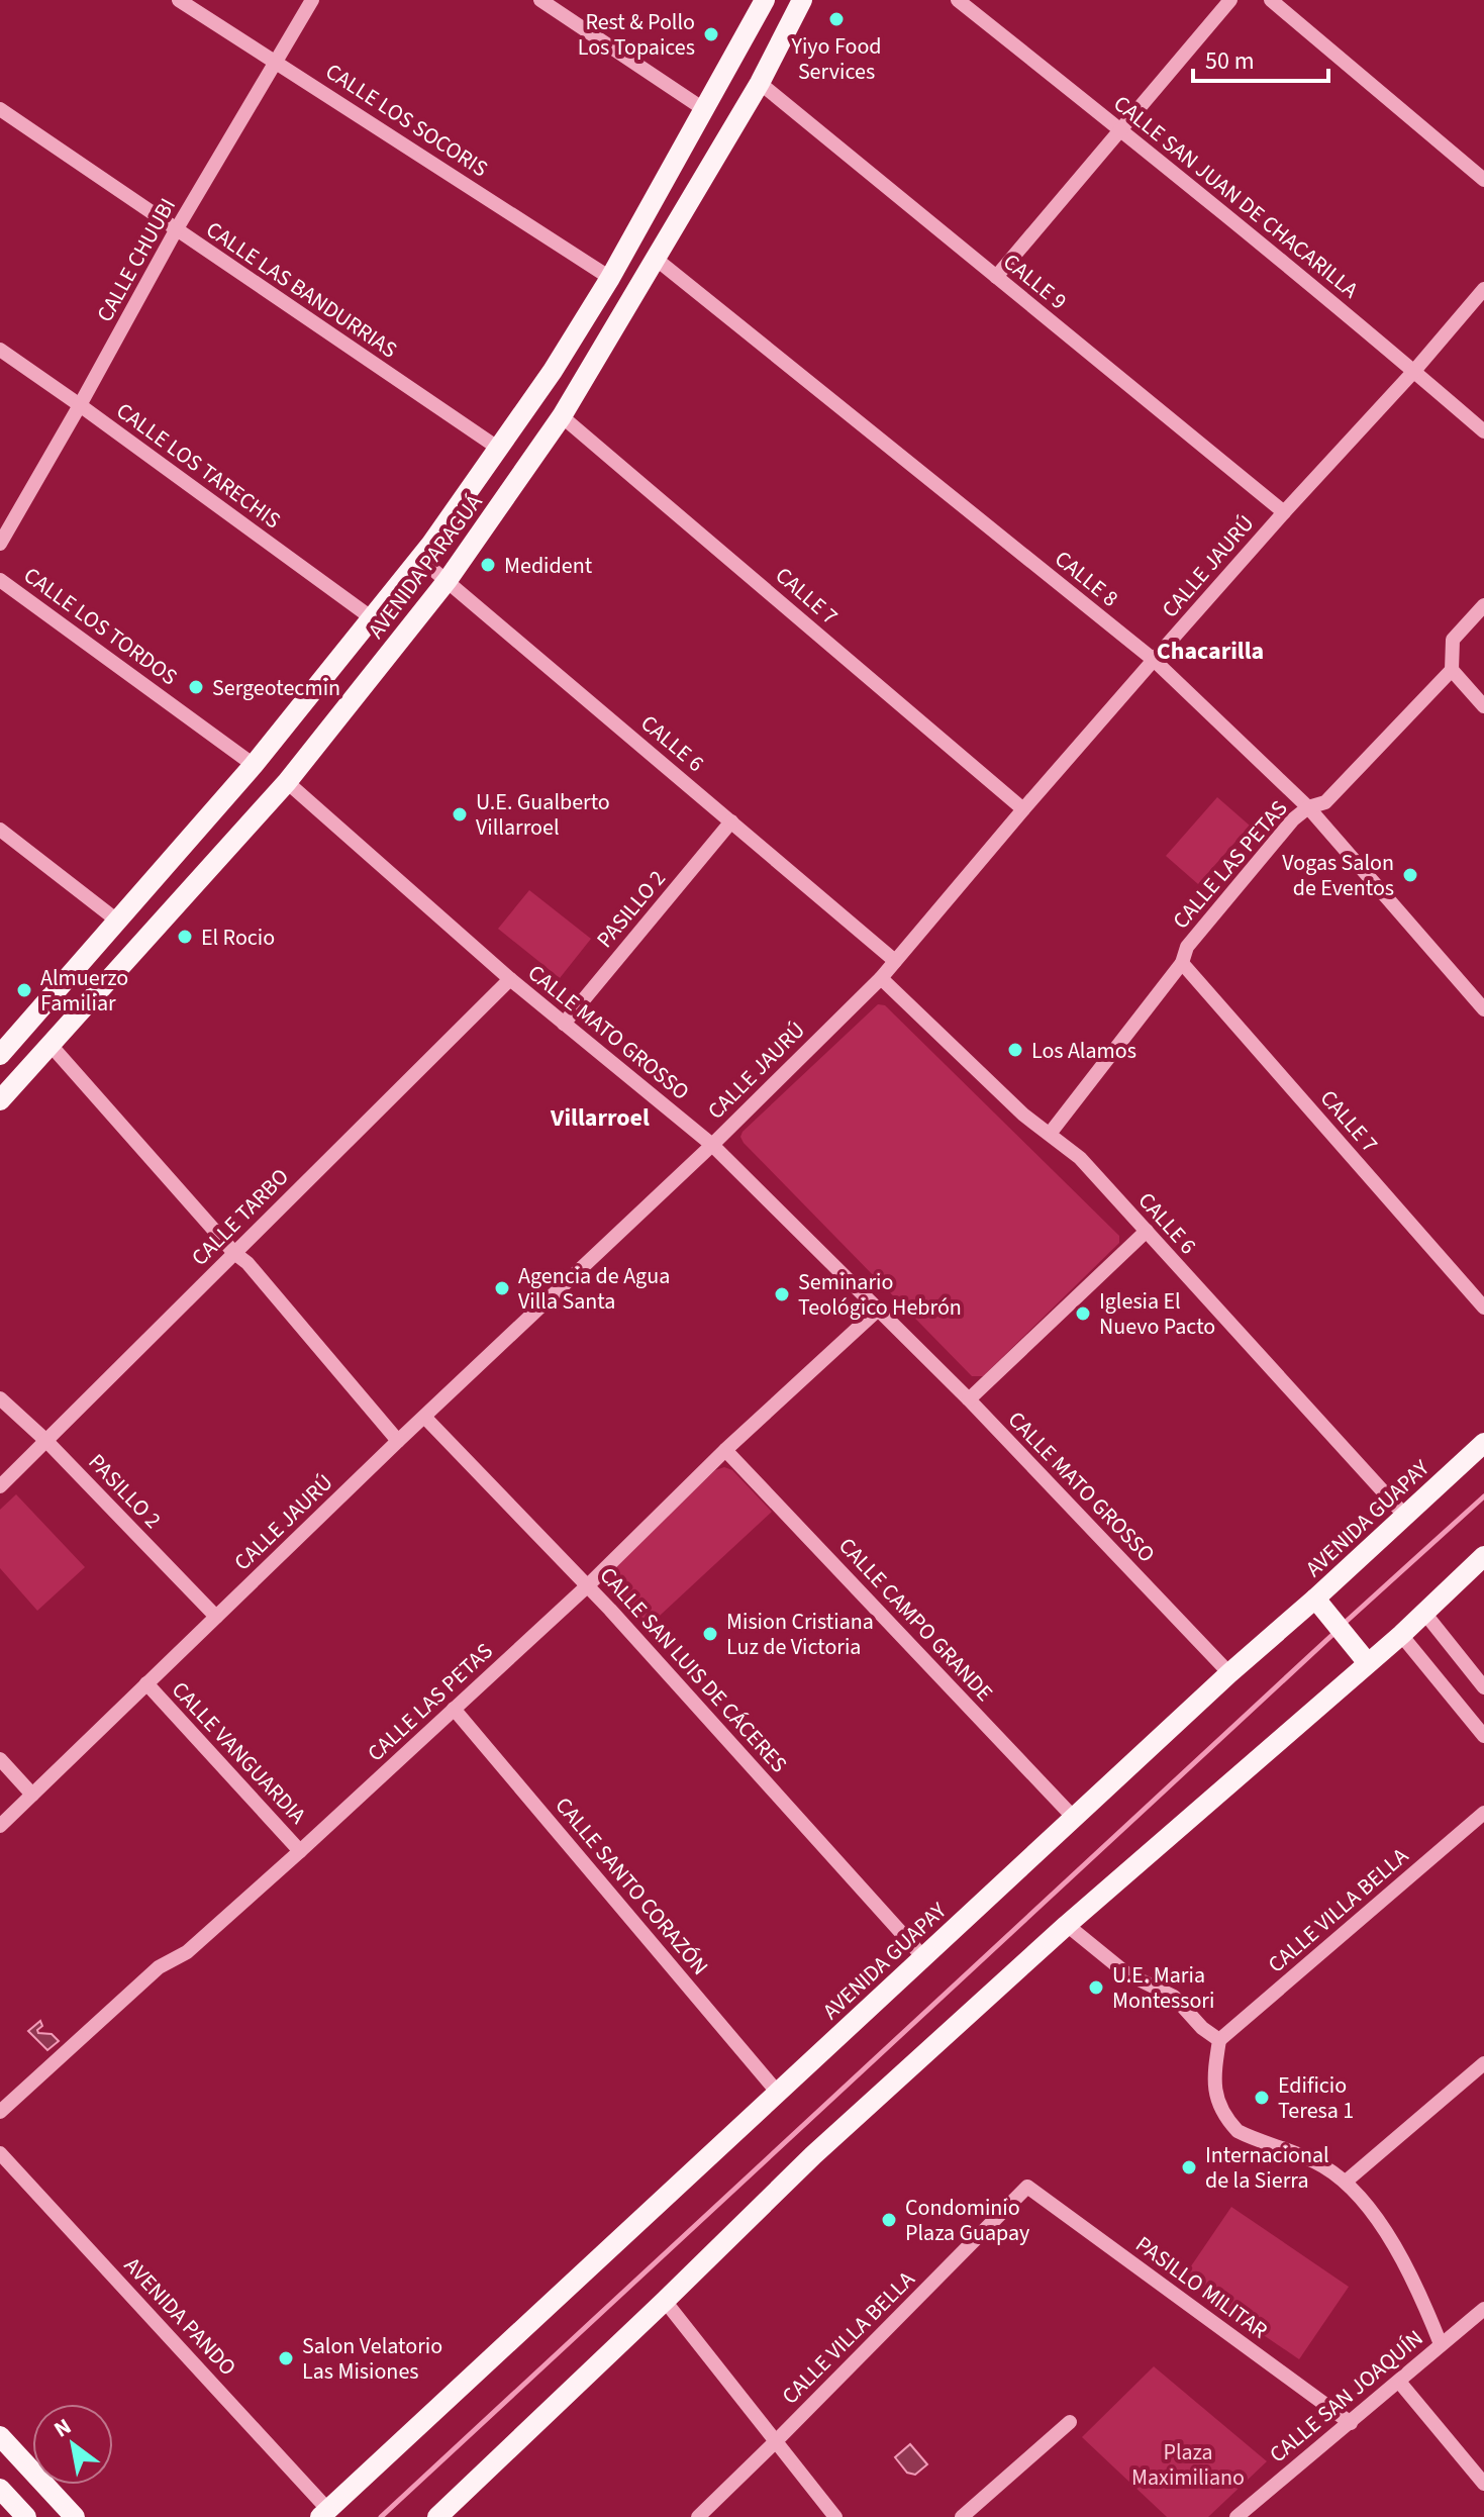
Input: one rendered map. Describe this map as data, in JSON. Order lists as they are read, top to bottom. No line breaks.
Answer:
{"streets":{"main road":["AVENIDA PARAGUÁ","AVENIDA GUAPAY"],"street":["CALLE LOS SOCORIS","CALLE SAN JUAN DE CHACARILLA","CALLE CHUUBI","CALLE 9","CALLE LAS BANDURRIAS","CALLE LOS TARECHIS","CALLE JAURÚ","CALLE 8","CALLE 7","CALLE LOS TORDOS","CALLE 6","CALLE LAS PETAS","PASILLO 2","CALLE MATO GROSSO","CALLE TARBO","CALLE CAMPO GRANDE","CALLE SAN LUIS DE CÁCERES","CALLE VANGUARDIA","CALLE SANTO CORAZÓN","CALLE VILLA BELLA","PASILLO MILITAR","AVENIDA PANDO","CALLE SAN JOAQUÍN"]},"crossings":[["CALLE LOS SOCORIS","CALLE CHUUBI"],["CALLE LOS SOCORIS","AVENIDA PARAGUÁ"],["CALLE SAN JUAN DE CHACARILLA","CALLE JAURÚ"],["CALLE CHUUBI","CALLE LAS BANDURRIAS"],["CALLE CHUUBI","CALLE LOS TARECHIS"],["CALLE 9","AVENIDA PARAGUÁ"],["CALLE 9","CALLE JAURÚ"],["CALLE LAS BANDURRIAS","AVENIDA PARAGUÁ"],["CALLE LOS TARECHIS","AVENIDA PARAGUÁ"],["AVENIDA PARAGUÁ","CALLE 8"],["AVENIDA PARAGUÁ","CALLE 7"],["AVENIDA PARAGUÁ","CALLE LOS TORDOS"],["AVENIDA PARAGUÁ","CALLE 6"],["AVENIDA PARAGUÁ","CALLE MATO GROSSO"],["CALLE JAURÚ","CALLE 8"],["CALLE JAURÚ","CALLE 7"],["CALLE JAURÚ","CALLE 6"],["CALLE JAURÚ","PASILLO 2"],["CALLE JAURÚ","CALLE MATO GROSSO"],["CALLE JAURÚ","CALLE SAN LUIS DE CÁCERES"],["CALLE JAURÚ","CALLE VANGUARDIA"],["CALLE 8","CALLE LAS PETAS"],["CALLE 7","CALLE LAS PETAS"],["CALLE 6","CALLE LAS PETAS"],["CALLE 6","PASILLO 2"],["CALLE 6","AVENIDA GUAPAY"],["CALLE LAS PETAS","CALLE MATO GROSSO"],["CALLE LAS PETAS","CALLE CAMPO GRANDE"],["CALLE LAS PETAS","CALLE SAN LUIS DE CÁCERES"],["CALLE LAS PETAS","CALLE VANGUARDIA"],["CALLE LAS PETAS","CALLE SANTO CORAZÓN"],["PASILLO 2","CALLE MATO GROSSO"],["PASILLO 2","CALLE TARBO"],["CALLE MATO GROSSO","CALLE TARBO"],["CALLE MATO GROSSO","AVENIDA GUAPAY"],["AVENIDA GUAPAY","CALLE CAMPO GRANDE"],["AVENIDA GUAPAY","CALLE SAN LUIS DE CÁCERES"],["AVENIDA GUAPAY","CALLE SANTO CORAZÓN"],["AVENIDA GUAPAY","AVENIDA PANDO"],["CALLE VILLA BELLA","PASILLO MILITAR"],["PASILLO MILITAR","CALLE SAN JOAQUÍN"]],"districts":["Chacarilla","Villarroel"],"parks":["Plaza Maximiliano"],"places":["Yiyo Food Services","Rest & Pollo Los Topaices","Medident","Sergeotecmin","U.E. Gualberto Villarroel","Vogas Salon de Eventos","El Rocio","Almuerzo Familiar","Los Alamos","Agencia de Agua Villa Santa","Seminario Teológico Hebrón","Iglesia El Nuevo Pacto","Mision Cristiana Luz de Victoria","U.E. Maria Montessori","Edificio Teresa 1","Internacional de la Sierra","Condominio Plaza Guapay","Salon Velatorio Las Misiones"],"scale_bar":"50 m","north":"top left"}
